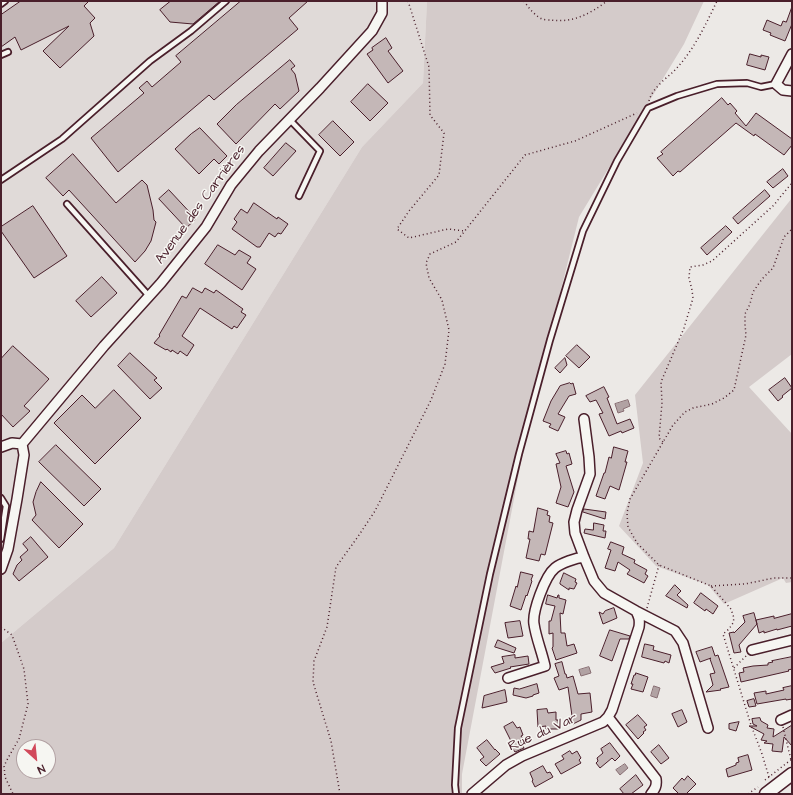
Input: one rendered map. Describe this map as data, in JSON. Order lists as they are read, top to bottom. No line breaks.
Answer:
{"streets":{"street":["Avenue des Carrières","Rue du Var"]},"north":"bottom right"}
